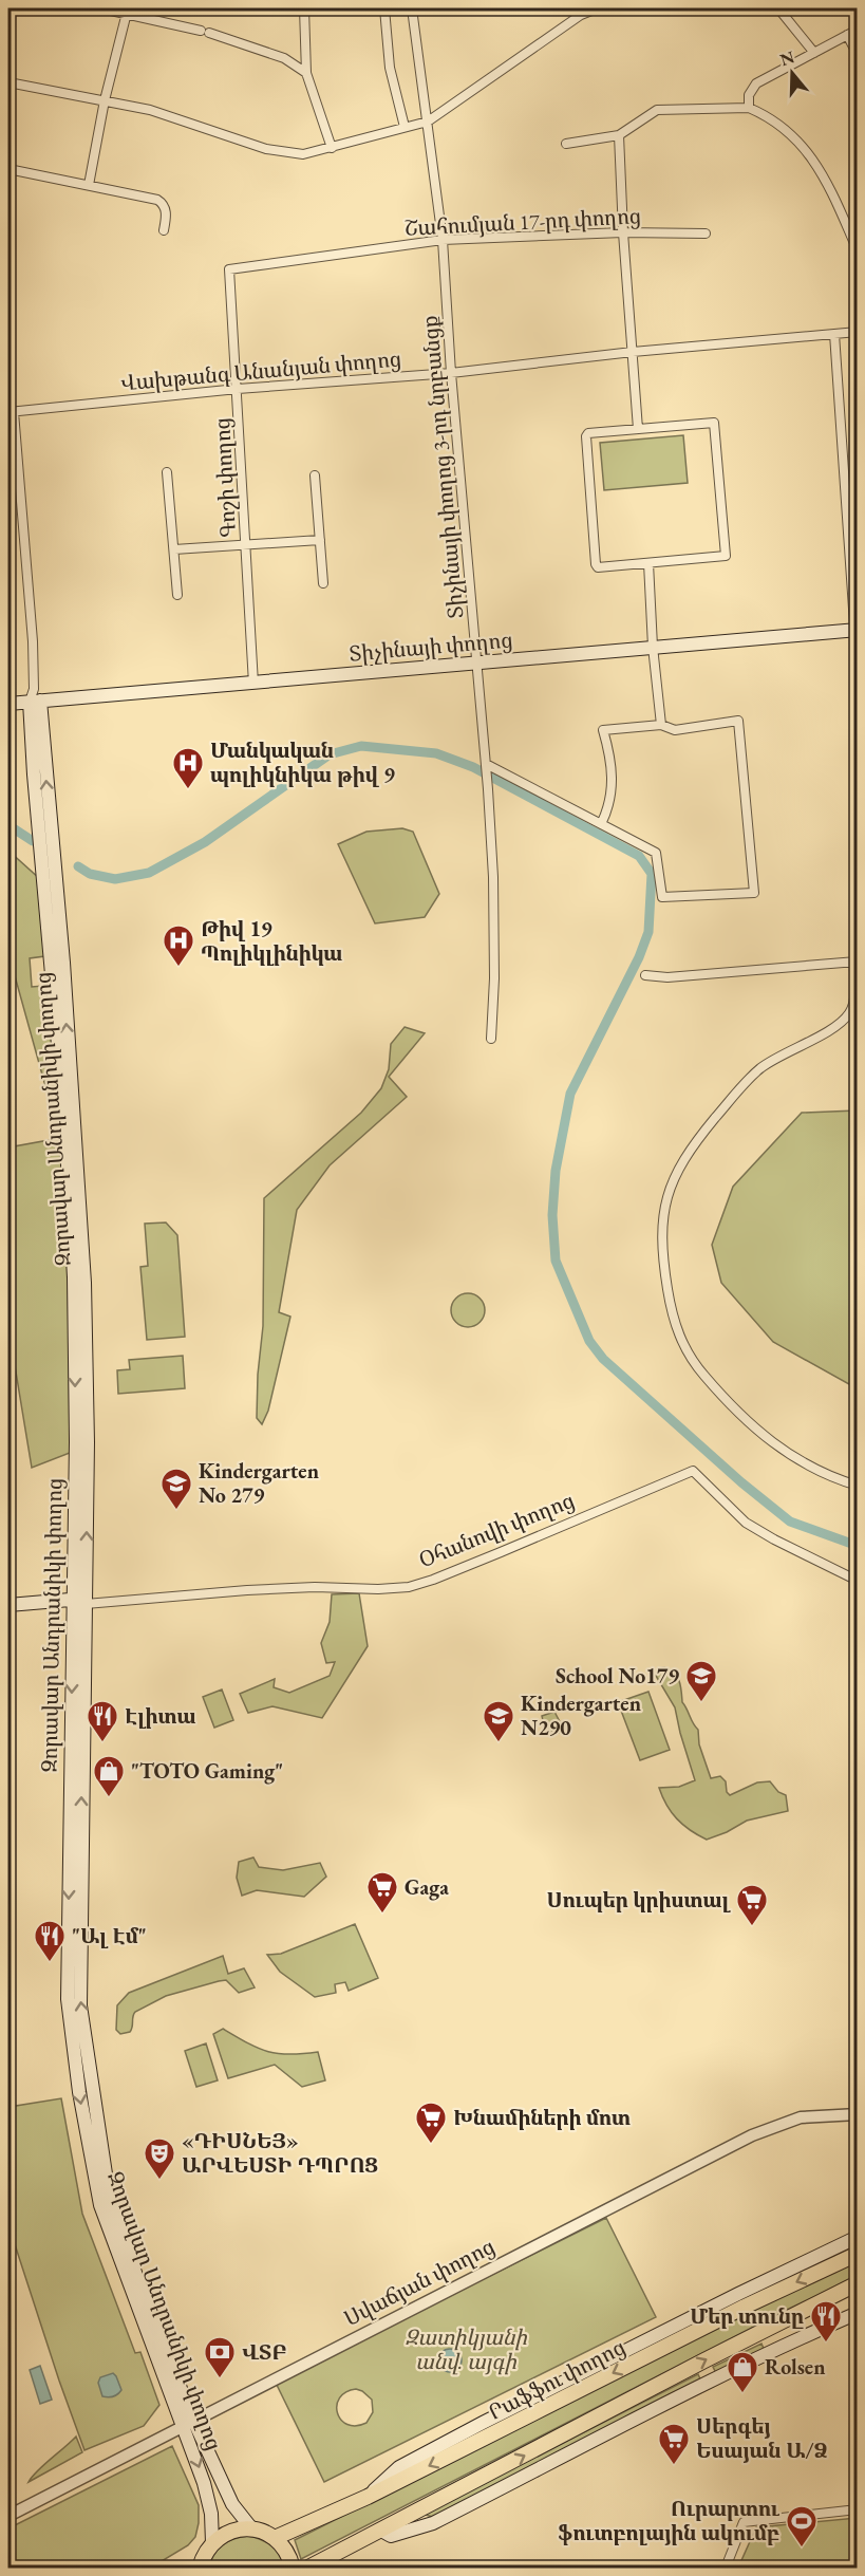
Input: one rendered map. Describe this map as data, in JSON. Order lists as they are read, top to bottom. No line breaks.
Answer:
{"streets":{"main road":["Տիչինայի փողոց","Զորավար Անդրանիկի փողոց","Օհանովի փողոց","Րաֆֆու փողոց"],"street":["Շահումյան 17-րդ փողոց","Վախթանգ Անանյան փողոց","Տիչինայի փողոց 3-րդ նրբանցք","Գոշի փողոց","Սվաճյան փողոց"]},"crossings":[["Շահումյան 17-րդ փողոց","Տիչինայի փողոց 3-րդ նրբանցք"],["Շահումյան 17-րդ փողոց","Գոշի փողոց"],["Վախթանգ Անանյան փողոց","Տիչինայի փողոց 3-րդ նրբանցք"],["Վախթանգ Անանյան փողոց","Գոշի փողոց"],["Տիչինայի փողոց 3-րդ նրբանցք","Տիչինայի փողոց"],["Գոշի փողոց","Տիչինայի փողոց"],["Տիչինայի փողոց","Զորավար Անդրանիկի փողոց"],["Զորավար Անդրանիկի փողոց","Օհանովի փողոց"],["Զորավար Անդրանիկի փողոց","Սվաճյան փողոց"]],"parks":["Զատիկյանի անվ. այգի"],"places":{"hospital":["Մանկական պոլիկնիկա թիվ 9","Թիվ 19 Պոլիկլինիկա"],"school or university":["Kindergarten No 279","School No179","Kindergarten N290"],"restaurant":["Էլիտա","\"Ալ Էմ\"","Մեր տունը"],"shop":["\"TOTO Gaming\"","Rolsen"],"supermarket":["Gaga","Սուպեր կրիստալ","Խնամիների մոտ","Սերգեյ Եսայան Ա/Ձ"],"theatre":["«ԴԻՍՆԵՅ» ԱՐՎԵՍՏԻ ԴՊՐՈՑ"],"bank":["ՎՏԲ"],"sports":["Ուրարտու ֆուտբոլային ակումբ"]},"north":"top"}
